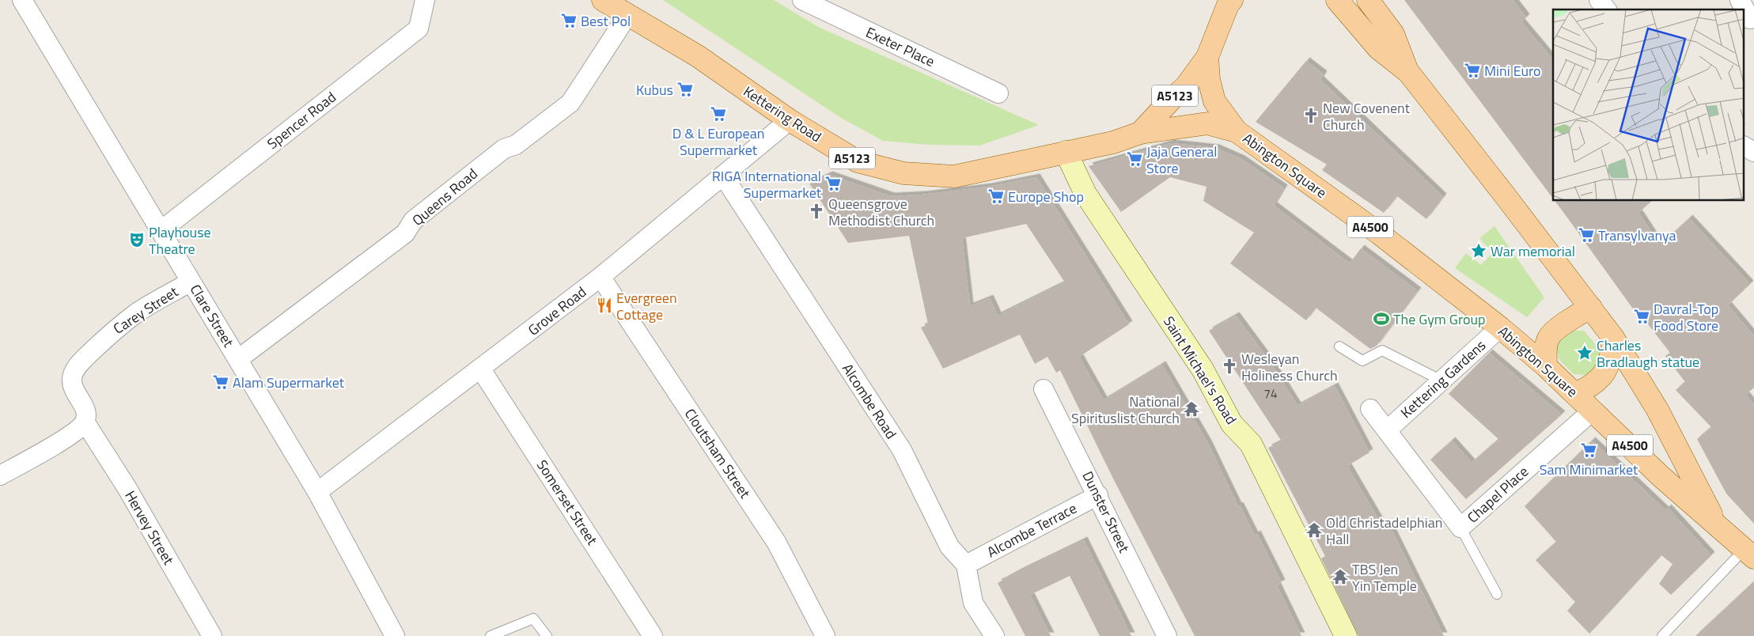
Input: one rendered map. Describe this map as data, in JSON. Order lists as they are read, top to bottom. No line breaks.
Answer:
{"streets":{"main road":["A5123","Kettering Road","Abington Square","A4500"],"street":["Exeter Place","Spencer Road","Queens Road","Carey Street","Grove Road","Clare Street","Saint Michael's Road","Kettering Gardens","Alcombe Road","Cloutsham Street","Chapel Place","Somerset Street","Dunster Street","Hervey Street","Alcombe Terrace"]},"crossings":[["A5123","Kettering Road"],["A5123","Abington Square"],["Kettering Road","Queens Road"],["Kettering Road","Grove Road"],["Kettering Road","Saint Michael's Road"],["Spencer Road","Clare Street"],["Abington Square","A4500"],["Abington Square","Kettering Gardens"],["Abington Square","Chapel Place"],["Queens Road","Clare Street"],["Carey Street","Clare Street"],["Carey Street","Hervey Street"],["Grove Road","Clare Street"],["Grove Road","Alcombe Road"],["Grove Road","Cloutsham Street"],["Grove Road","Somerset Street"],["Kettering Gardens","Chapel Place"],["Alcombe Road","Alcombe Terrace"],["Dunster Street","Alcombe Terrace"]],"places":{"supermarket":["Best Pol","Mini Euro","Kubus","D & L European Supermarket","Jaja General Store","RIGA International Supermarket","Europe Shop","Transylvanya","Davral-Top Food Store","Alam Supermarket","Sam Minimarket"],"church":["New Covenent Church","Queensgrove Methodist Church","Wesleyan Holiness Church"],"theatre":["Playhouse Theatre"],"place":["War memorial","Charles Bradlaugh statue"],"restaurant":["Evergreen Cottage"],"sports":["The Gym Group"],"temple":["National Spirituslist Church","Old Christadelphian Hall","TBS Jen Yin Temple"]},"house_numbers":["74"]}
